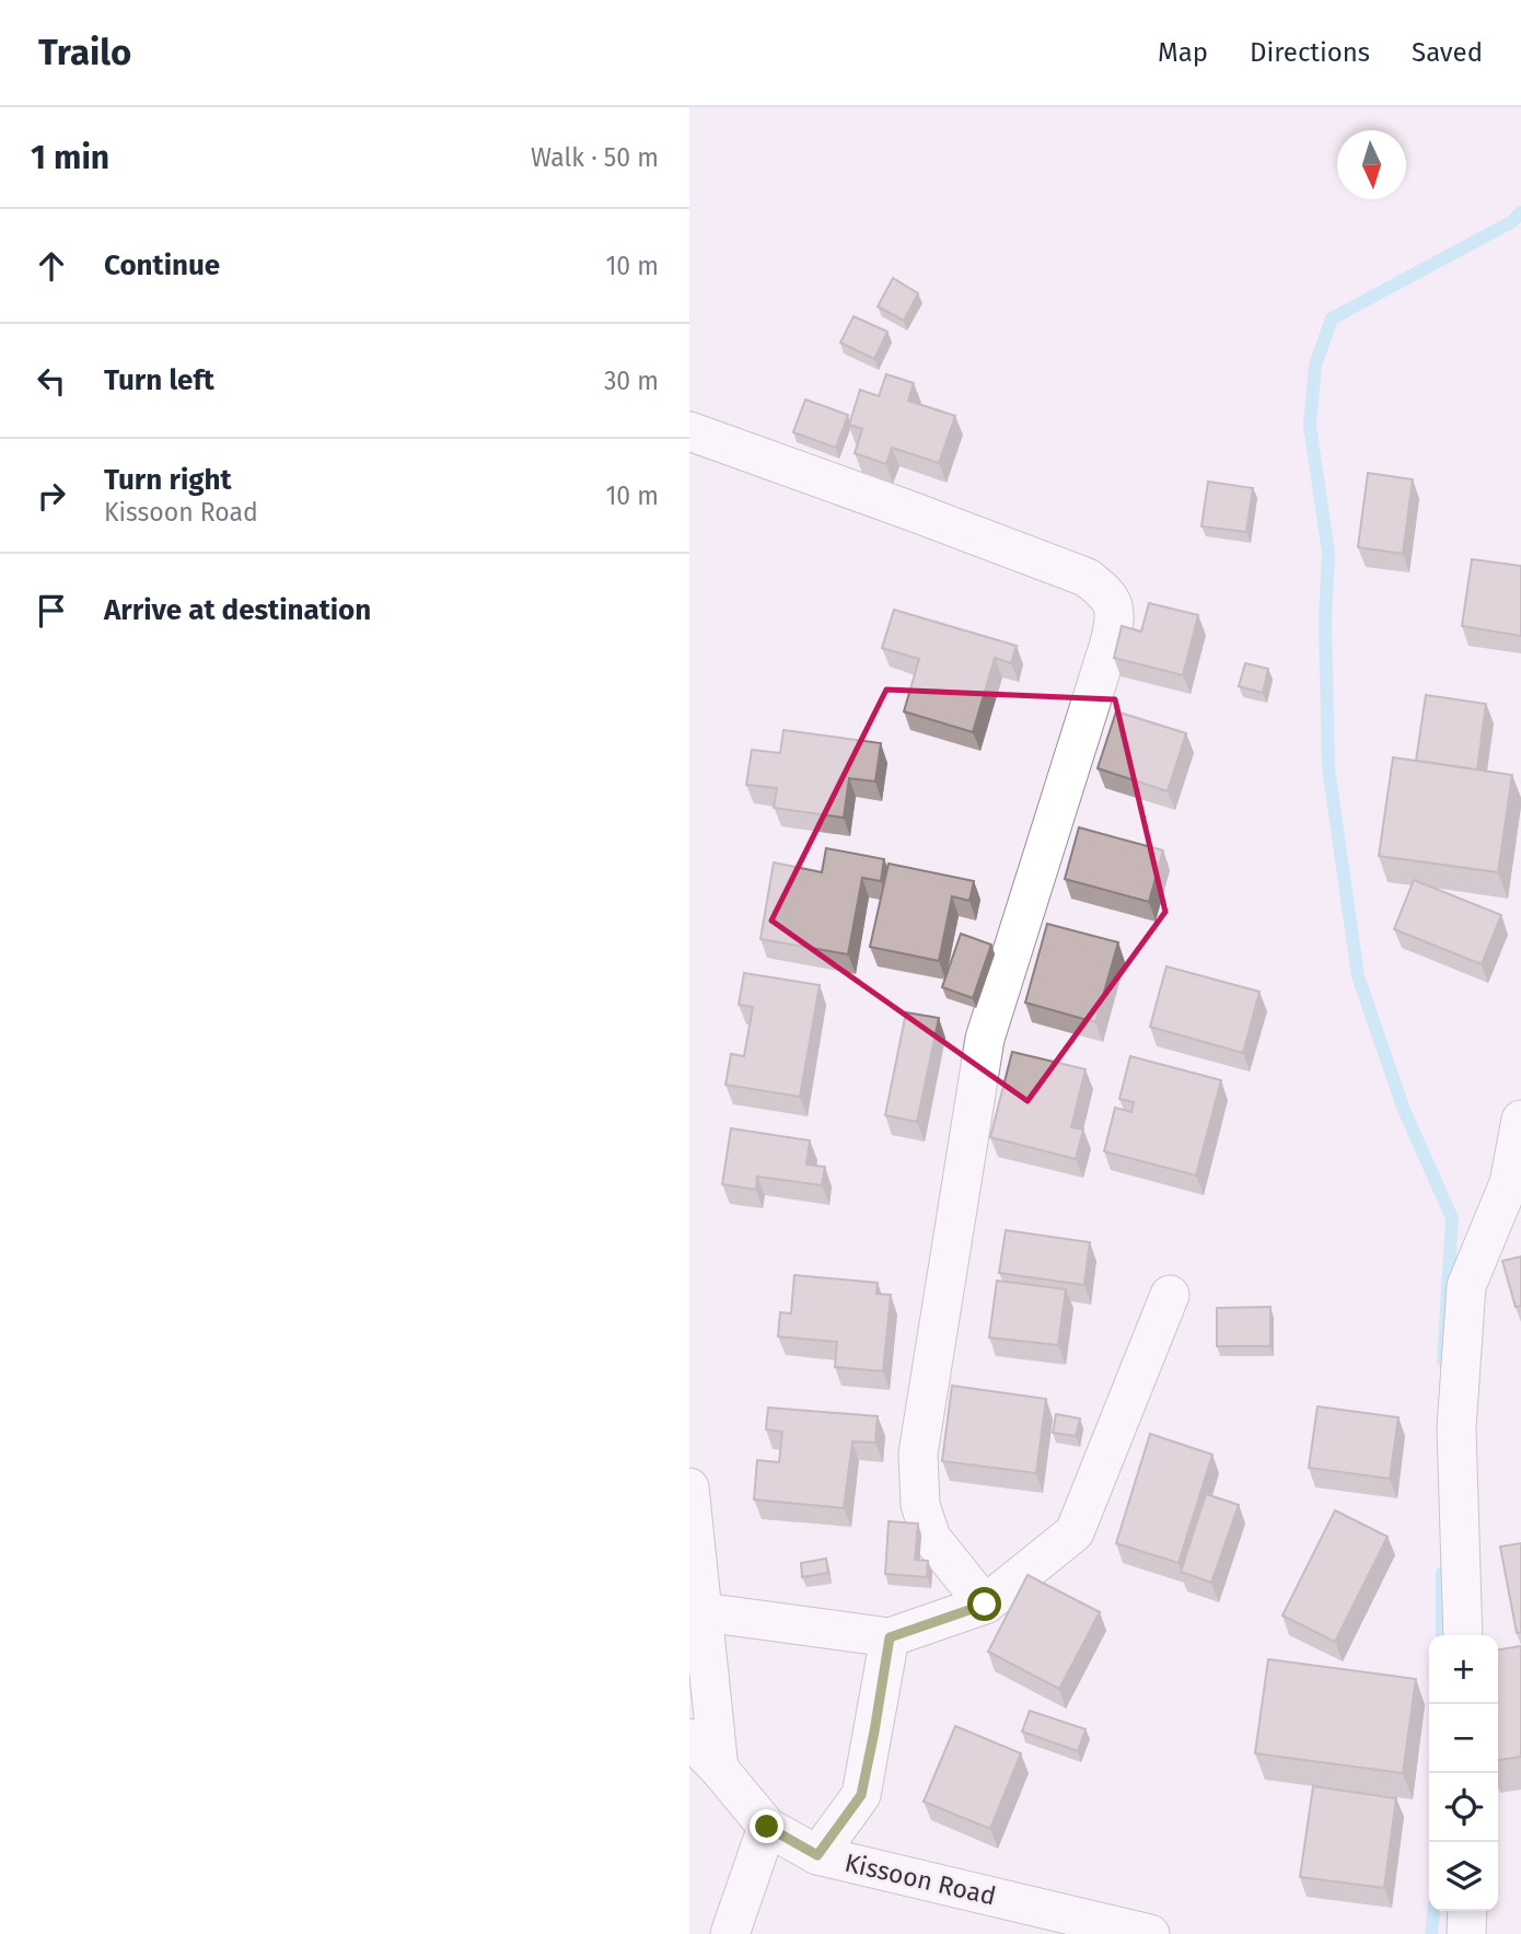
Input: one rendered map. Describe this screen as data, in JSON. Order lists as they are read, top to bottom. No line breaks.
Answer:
{"streets":{"street":["Kissoon Road"]},"north":"bottom","page":{"header":"Trailo","nav":["Map","Directions","Saved"],"heading":["1 min","Walk · 50 m"],"list":[["Continue","10 m"],["Turn left","30 m"],["Turn right","Kissoon Road","10 m"],"Arrive at destination"],"map_buttons":["+","−"]}}
